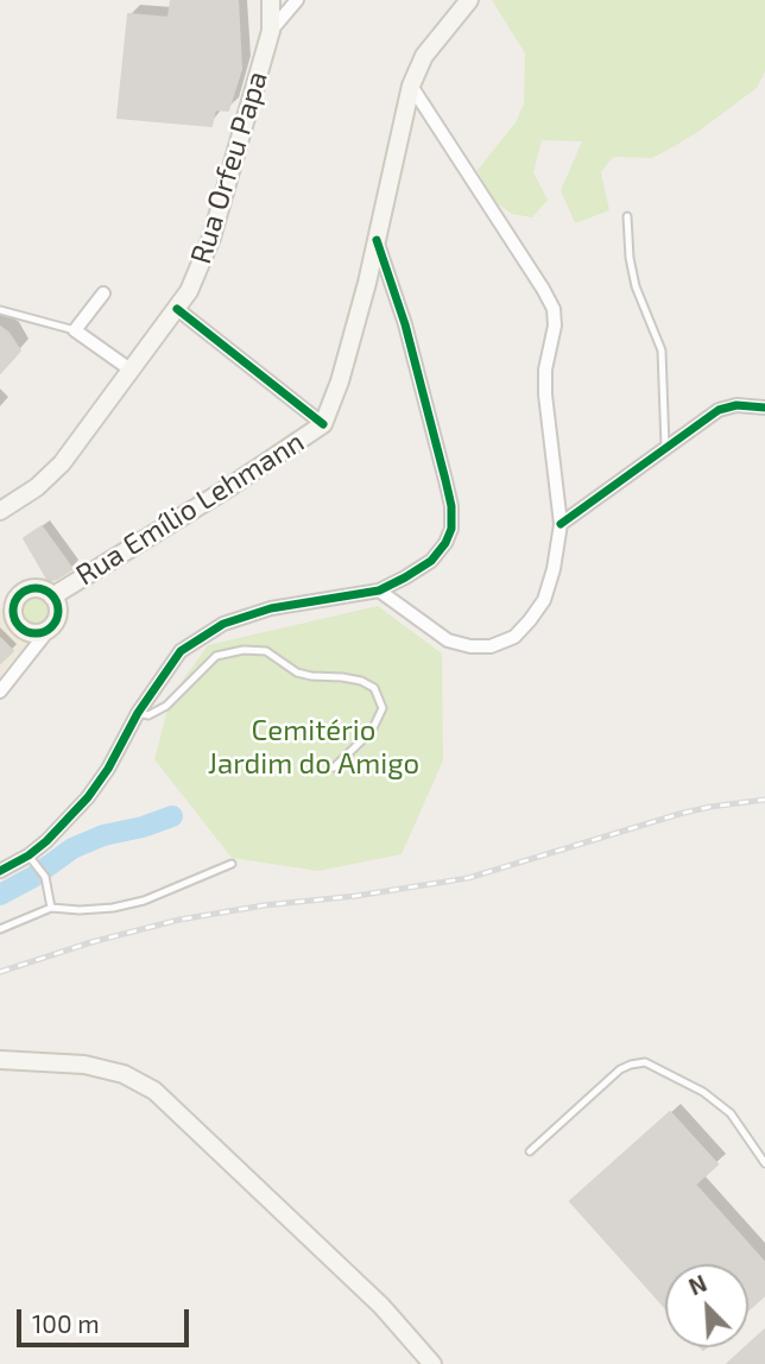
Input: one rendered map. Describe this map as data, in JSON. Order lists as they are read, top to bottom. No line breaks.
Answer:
{"streets":{"main road":["Rua Orfeu Papa","Rua Emílio Lehmann"]},"parks":["Cemitério Jardim do Amigo"],"scale_bar":"100 m","north":"top left"}
